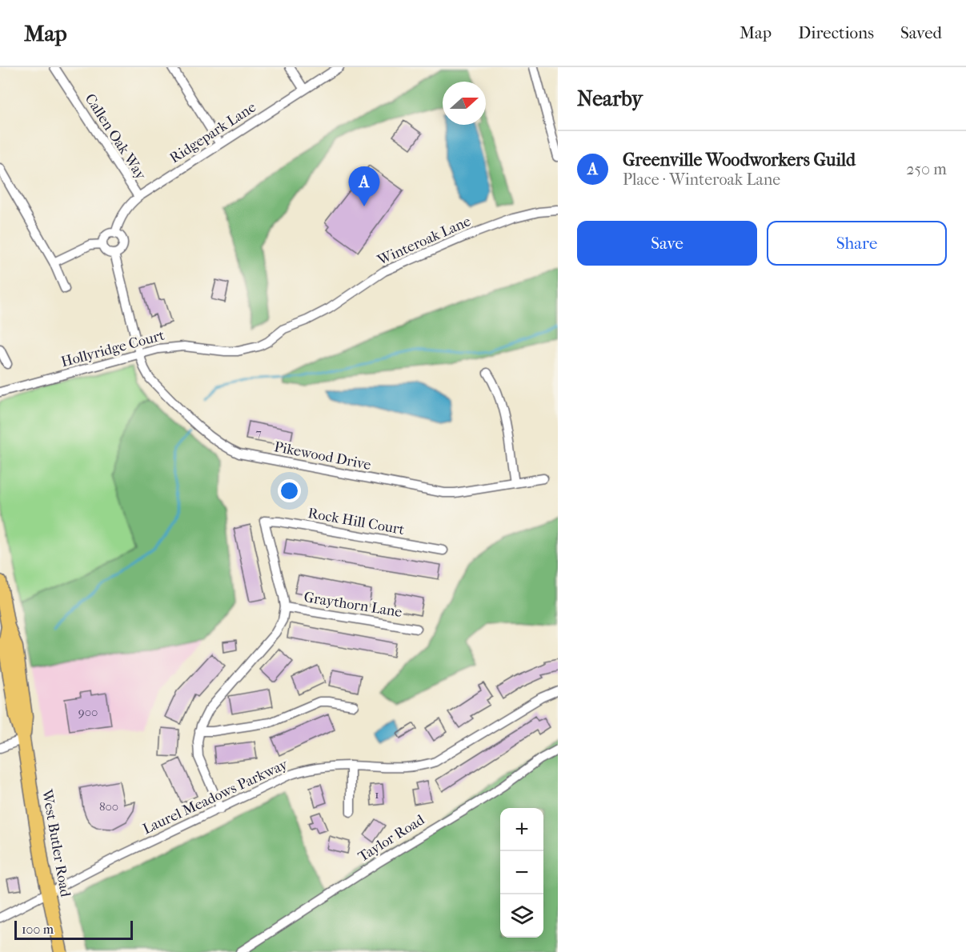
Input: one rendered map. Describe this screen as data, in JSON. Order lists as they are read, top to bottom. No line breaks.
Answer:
{"streets":{"main road":["West Butler Road"],"street":["Ridgepark Lane","Callen Oak Way","Winteroak Lane","Hollyridge Court","Pikewood Drive","Rock Hill Court","Graythorn Lane","Laurel Meadows Parkway","Taylor Road"]},"crossings":[["Ridgepark Lane","Callen Oak Way"],["Winteroak Lane","Hollyridge Court"],["Hollyridge Court","Pikewood Drive"],["Rock Hill Court","Graythorn Lane"],["Laurel Meadows Parkway","West Butler Road"]],"house_numbers":["7","900","1","800"],"scale_bar":"100 m","north":"right","page":{"header":"Map","nav":["Map","Directions","Saved"],"heading":"Nearby","list":[{"mark":"A","name":"Greenville Woodworkers Guild","note":"Place · Winteroak Lane","value":"250 m"}],"pins":"A","buttons":["Save","Share"],"map_buttons":["+","−"],"scale":"100 m"}}
